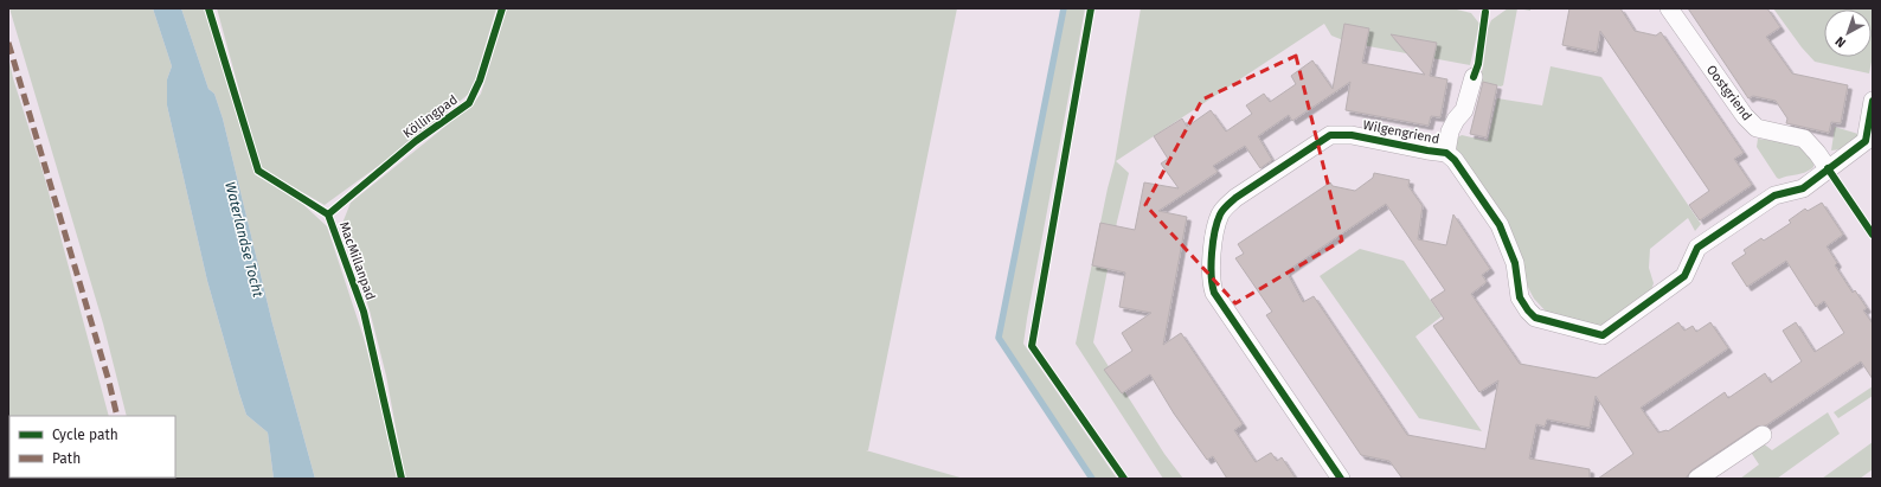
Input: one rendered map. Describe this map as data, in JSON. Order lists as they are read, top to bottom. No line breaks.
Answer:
{"streets":{"street":["Oostgriend","Wilgengriend"],"cycle path":["Köllingpad","MacMillanpad"]},"crossings":[["Oostgriend","Wilgengriend"]],"water":["Waterlandse Tocht"],"legend":["Cycle path","Path"],"north":"bottom left"}
